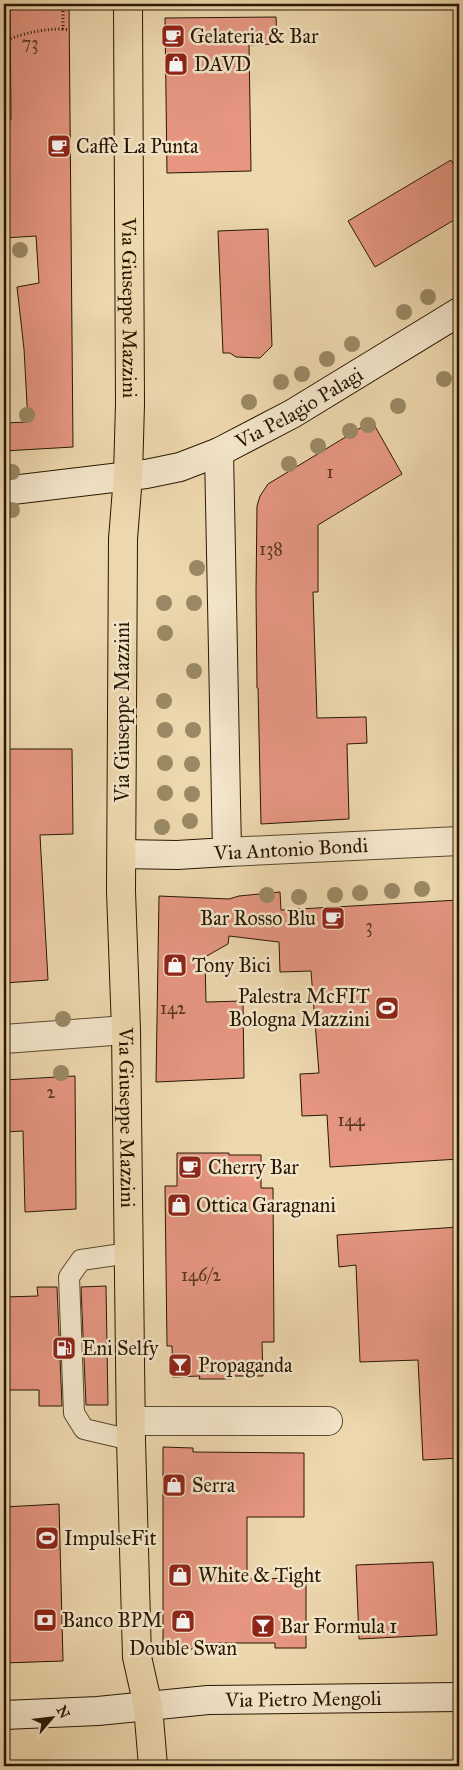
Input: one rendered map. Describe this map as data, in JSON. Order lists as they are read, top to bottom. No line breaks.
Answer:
{"streets":{"main road":["Via Giuseppe Mazzini"],"street":["Via Pelagio Palagi","Via Antonio Bondi","Via Pietro Mengoli"]},"crossings":[["Via Giuseppe Mazzini","Via Pelagio Palagi"],["Via Giuseppe Mazzini","Via Antonio Bondi"],["Via Giuseppe Mazzini","Via Pietro Mengoli"]],"places":{"cafe":["Gelateria & Bar","Caffè La Punta","Bar Rosso Blu","Cherry Bar"],"shop":["DAVD","Tony Bici","Ottica Garagnani","Serra","White & Tight","Double Swan"],"sports":["Palestra McFIT Bologna Mazzini","ImpulseFit"],"fuel station":["Eni Selfy"],"bar":["Propaganda","Bar Formula 1"],"bank":["Banco BPM"]},"house_numbers":["73","1","138","3","142","2","144","146/2"],"north":"top right"}
